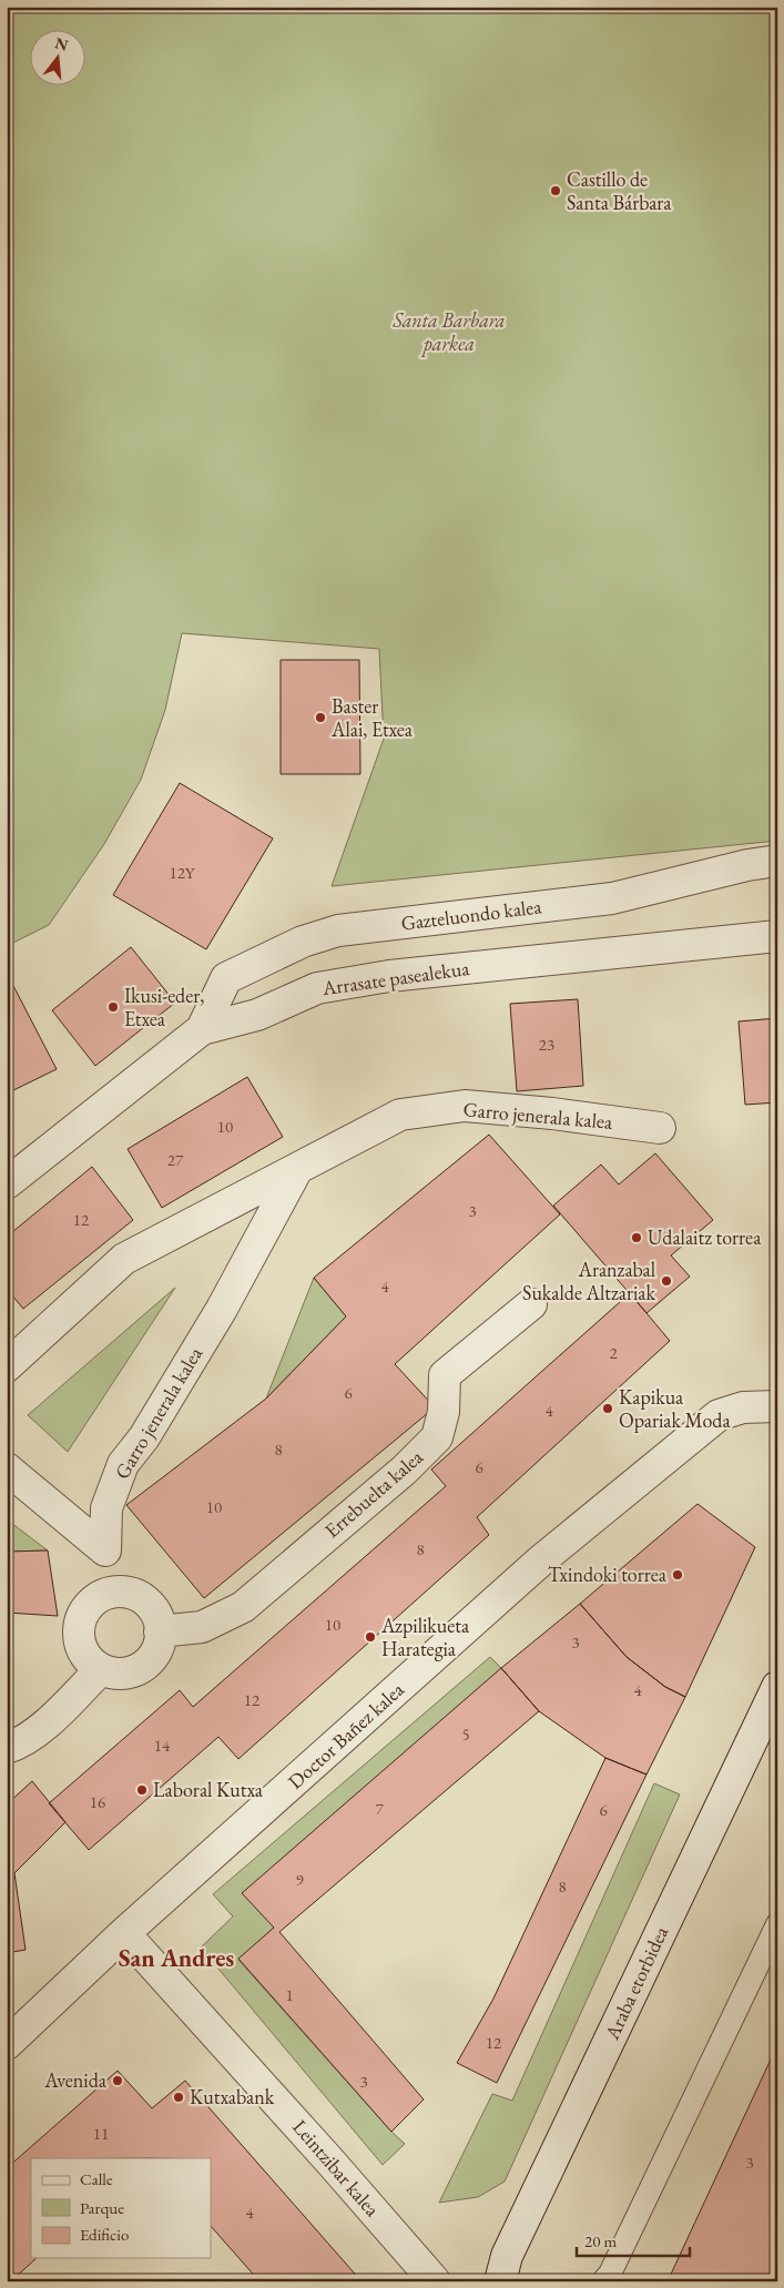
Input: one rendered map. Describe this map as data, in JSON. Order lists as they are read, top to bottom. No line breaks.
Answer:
{"streets":{"street":["Gazteluondo kalea","Arrasate pasealekua","Garro jenerala kalea","Errebuelta kalea","Doctor Bañez kalea","Araba etorbidea","Leintzibar kalea"]},"crossings":[["Gazteluondo kalea","Arrasate pasealekua"],["Doctor Bañez kalea","Leintzibar kalea"]],"districts":["San Andres"],"parks":["Santa Barbara parkea"],"places":["Castillo de Santa Bárbara","Baster Alai, Etxea","Ikusi-eder, Etxea","Udalaitz torrea","Aranzabal Sukalde Altzariak","Kapikua Opariak Moda","Txindoki torrea","Azpilikueta Harategia","Laboral Kutxa","Avenida","Kutxabank"],"house_numbers":["12Y","23","10","27","3","12","4","2","6","4","8","6","10","8","10","3","4","12","5","14","16","7","6","9","8","1","12","3","11","3","4"],"legend":["Calle","Parque","Edificio"],"scale_bar":"20 m","north":"top"}
